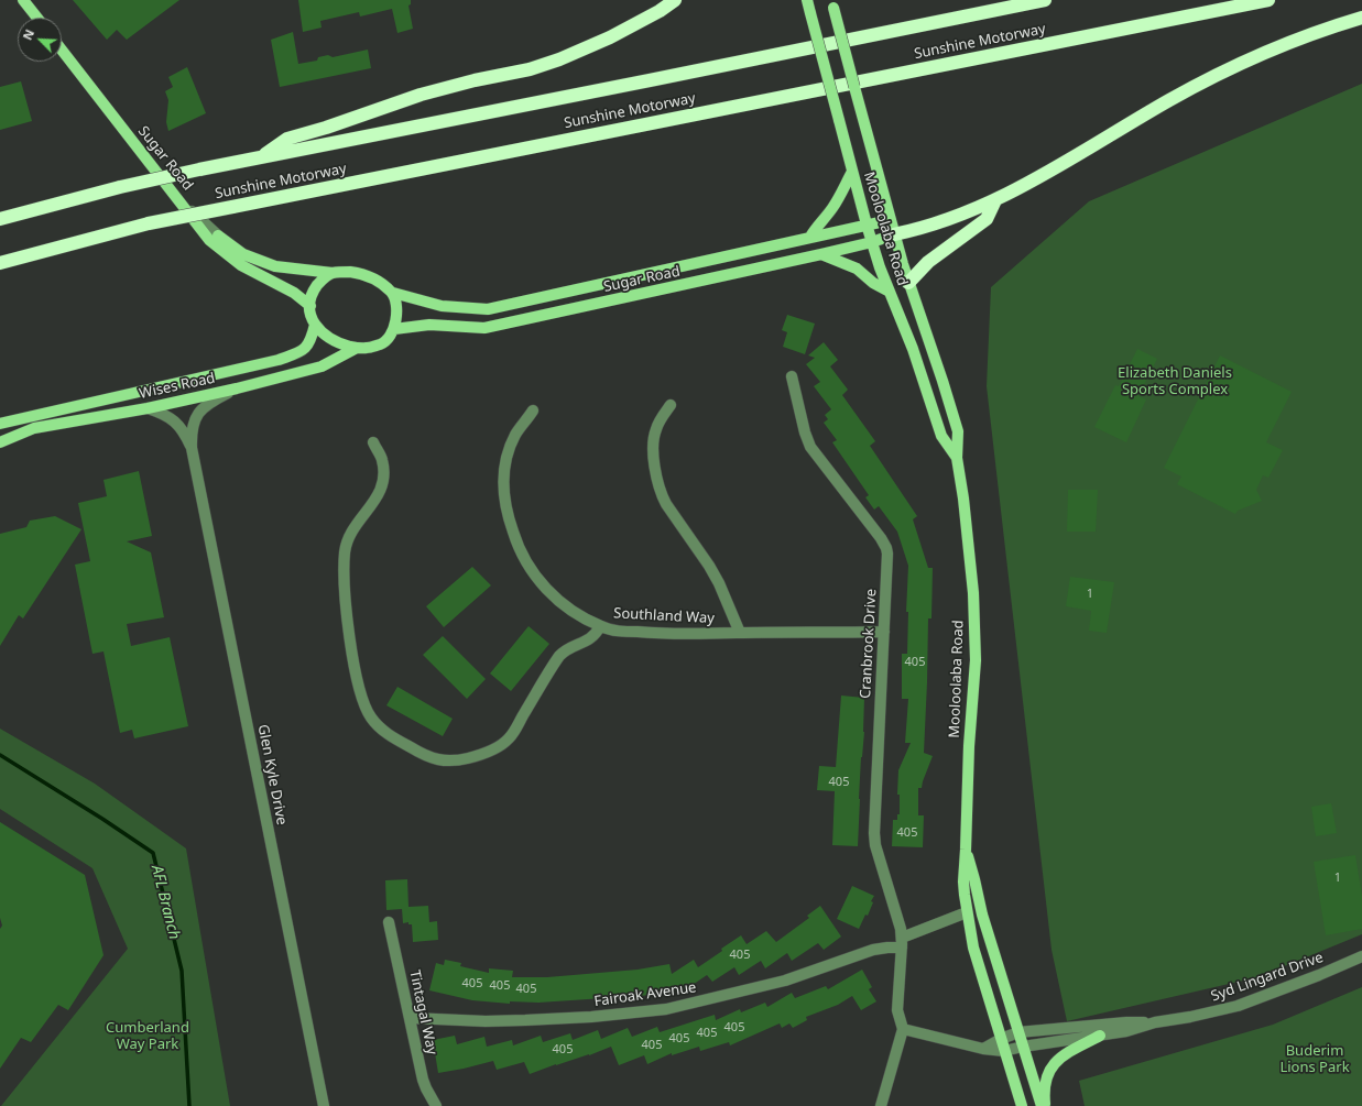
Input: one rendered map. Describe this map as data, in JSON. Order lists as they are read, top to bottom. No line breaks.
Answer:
{"streets":{"highway":["Sunshine Motorway"],"main road":["Sugar Road","Mooloolaba Road","Wises Road"],"street":["Southland Way","Cranbrook Drive","Glen Kyle Drive","Syd Lingard Drive","Fairoak Avenue","Tintagal Way"]},"crossings":[["Sugar Road","Mooloolaba Road"],["Sugar Road","Wises Road"],["Mooloolaba Road","Syd Lingard Drive"],["Mooloolaba Road","Fairoak Avenue"],["Southland Way","Cranbrook Drive"],["Cranbrook Drive","Fairoak Avenue"],["Fairoak Avenue","Tintagal Way"]],"water":["AFL Branch"],"parks":["Elizabeth Daniels Sports Complex","Cumberland Way Park","Buderim Lions Park"],"house_numbers":["1","405","405","405","1","405","405","405","405","405","405","405","405","405"],"north":"top left"}
